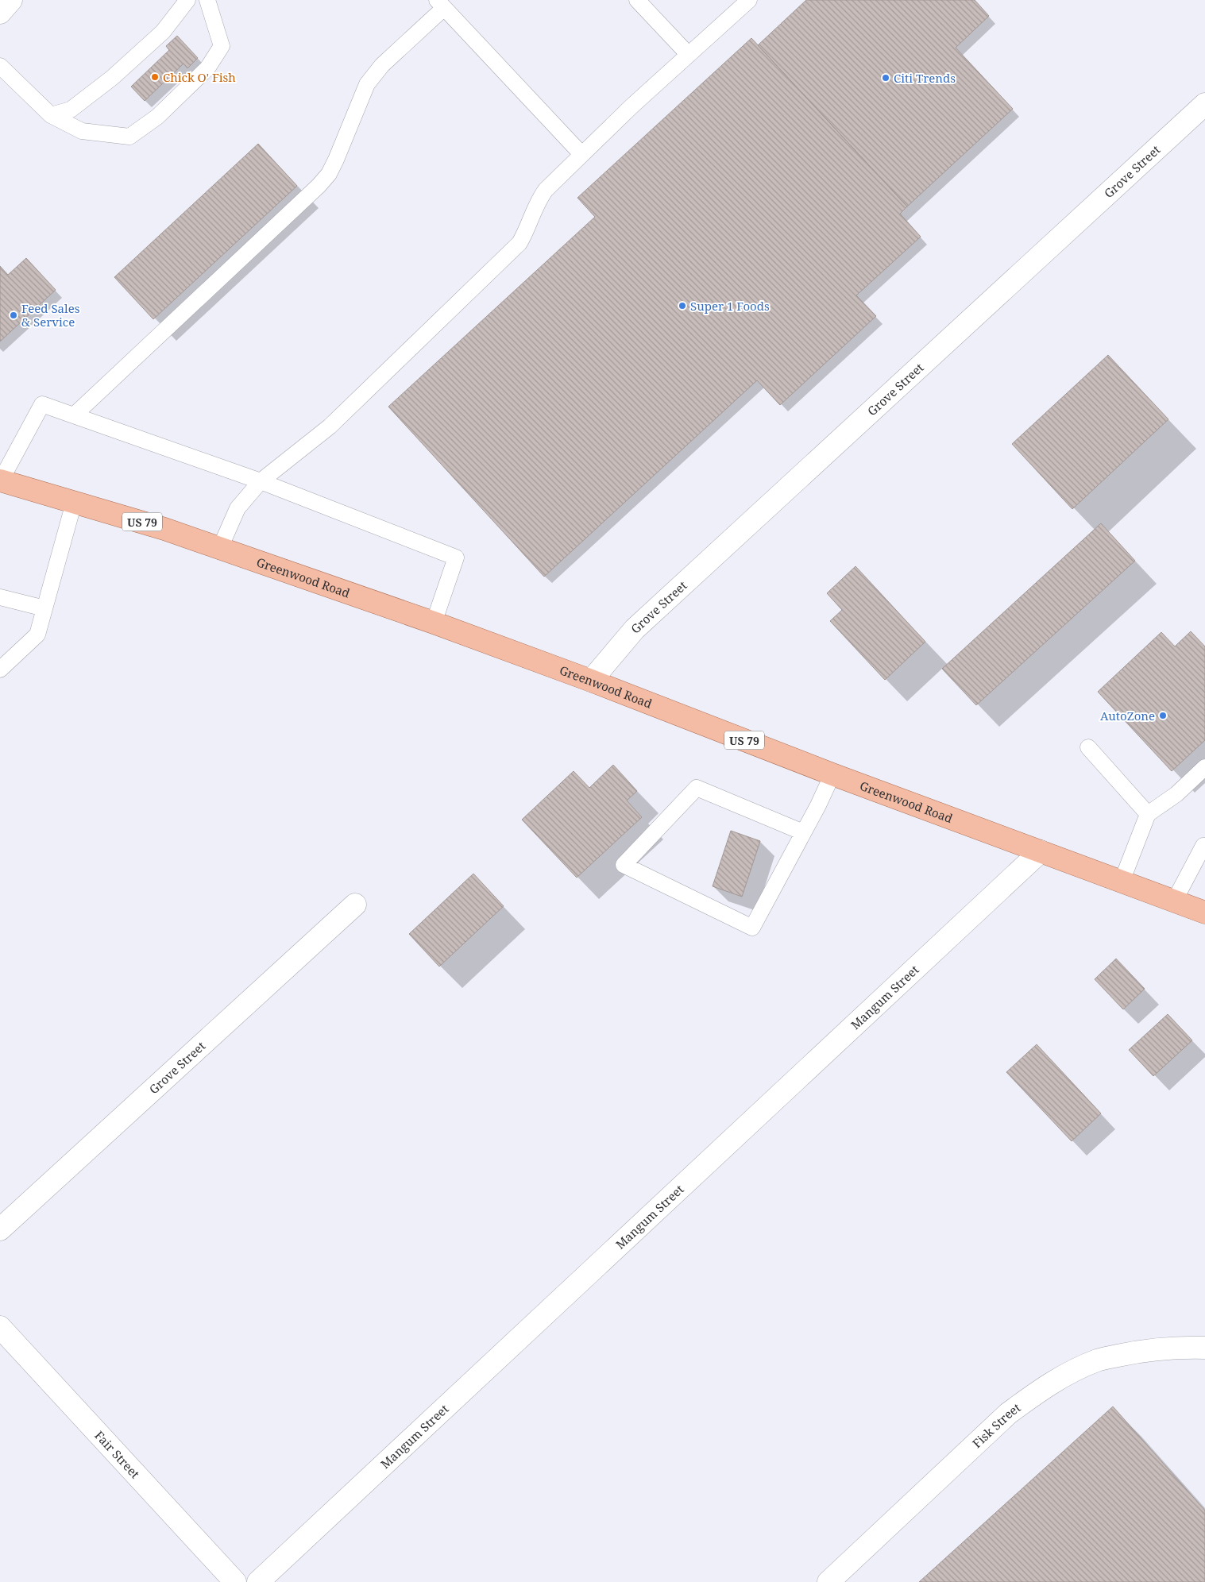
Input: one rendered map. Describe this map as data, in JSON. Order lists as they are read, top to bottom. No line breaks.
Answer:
{"streets":{"main road":["US 79","Greenwood Road"],"street":["Grove Street","Mangum Street","Fisk Street","Fair Street"]},"crossings":[["Grove Street","Greenwood Road"],["Greenwood Road","Mangum Street"]],"places":["Chick O' Fish","Citi Trends","Super 1 Foods","Feed Sales & Service","AutoZone"]}
